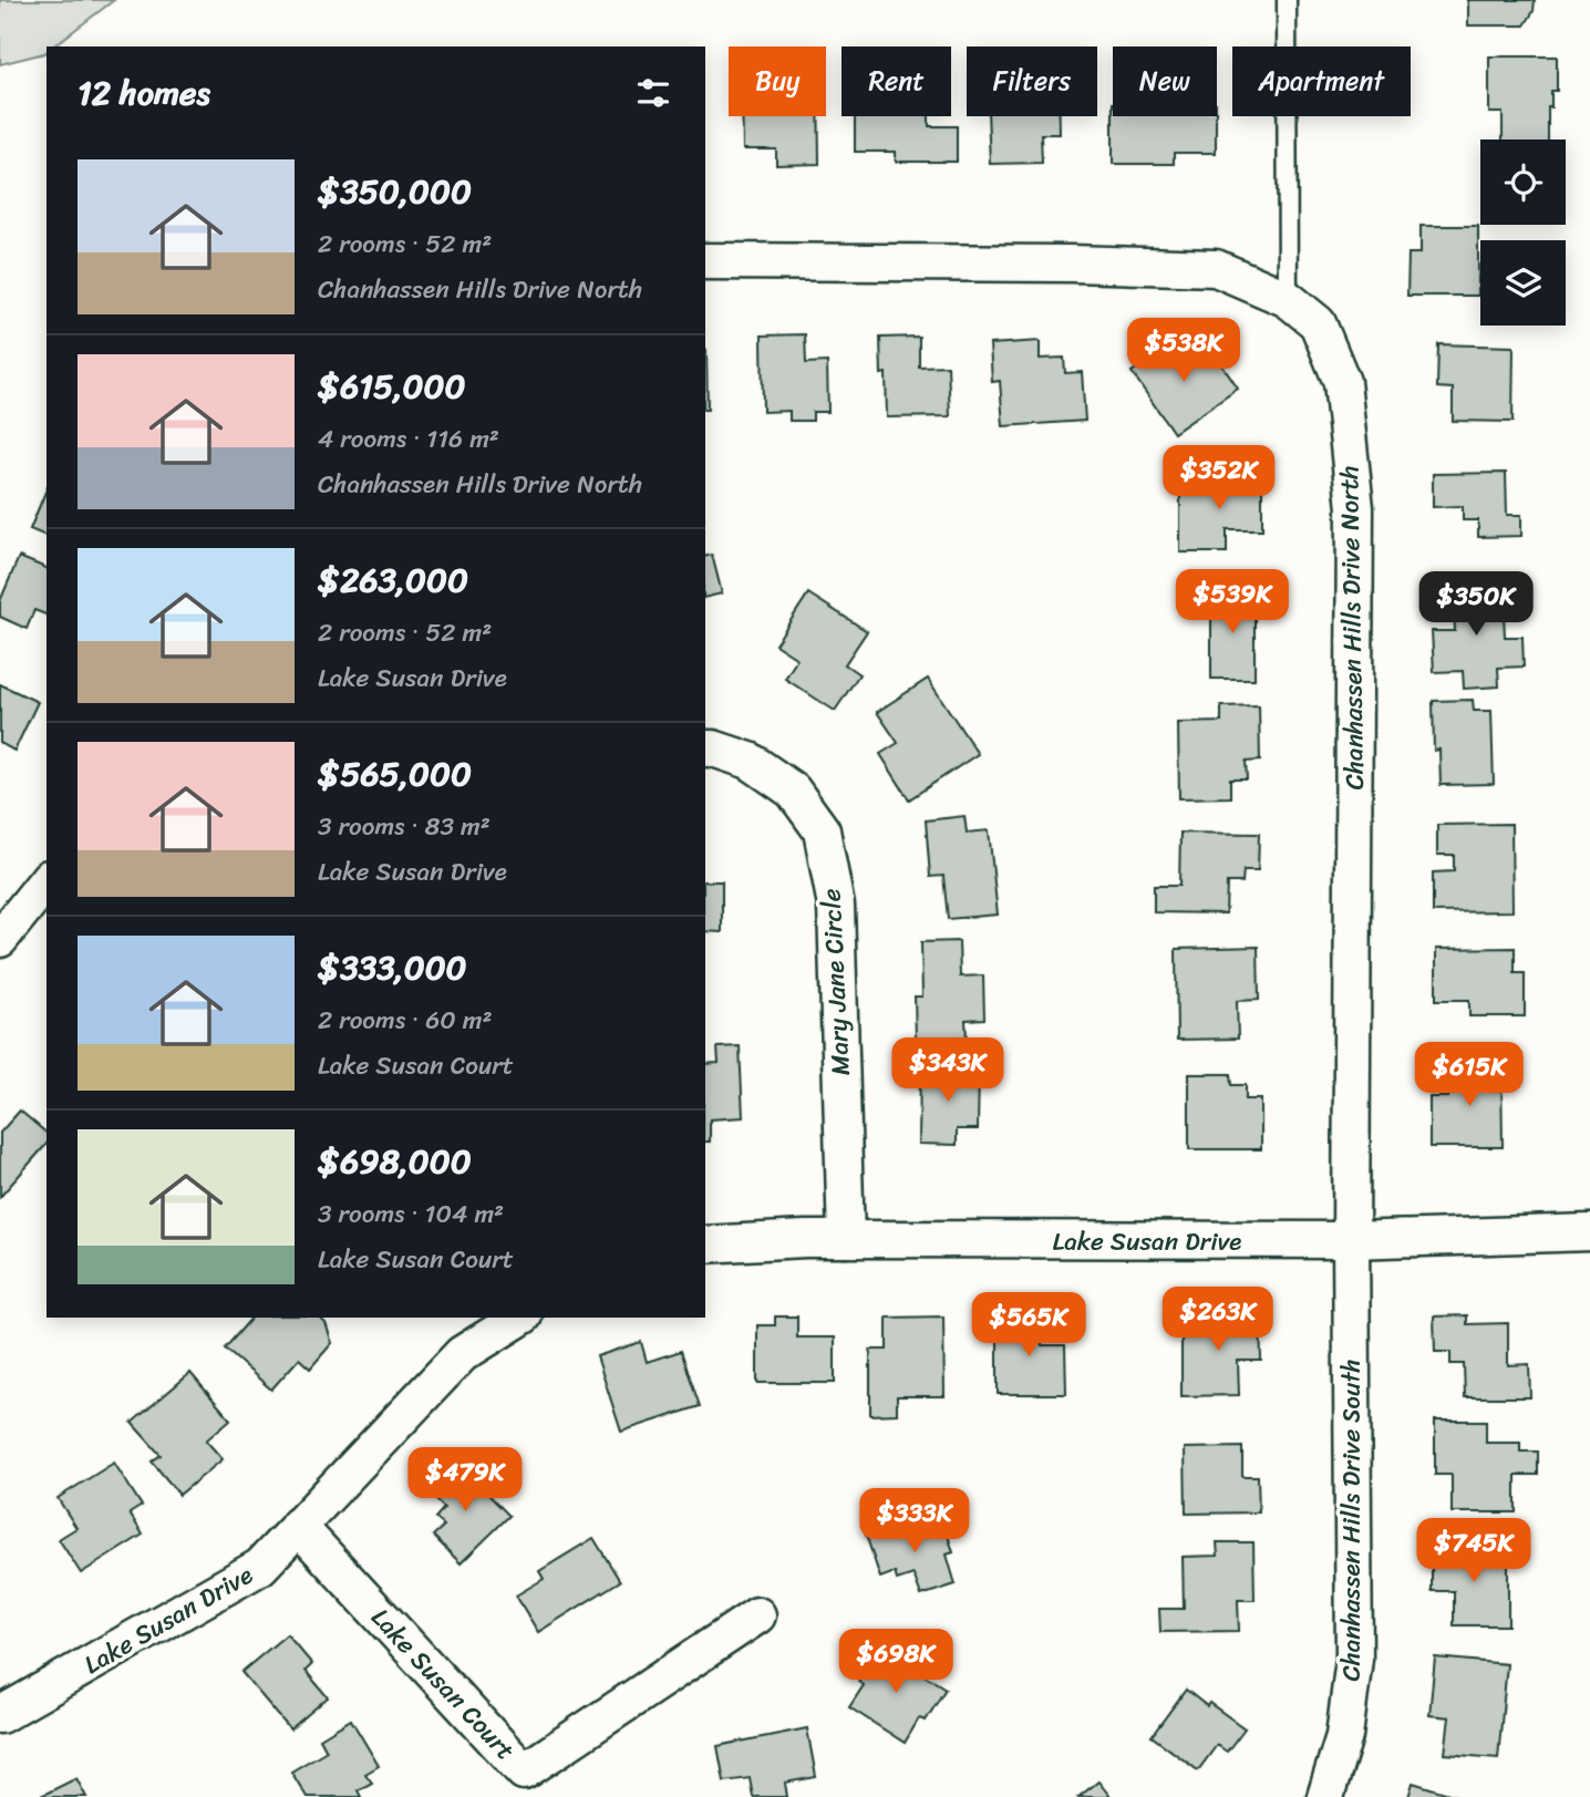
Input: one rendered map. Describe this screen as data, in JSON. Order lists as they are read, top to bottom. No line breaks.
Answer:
{"streets":{"street":["Chanhassen Hills Drive North","Mary Jane Circle","Lake Susan Drive","Chanhassen Hills Drive South","Lake Susan Court"]},"crossings":[["Chanhassen Hills Drive North","Lake Susan Drive"],["Chanhassen Hills Drive North","Chanhassen Hills Drive South"],["Mary Jane Circle","Lake Susan Drive"],["Lake Susan Drive","Chanhassen Hills Drive South"],["Lake Susan Drive","Lake Susan Court"]],"page":{"chip":["Buy","Rent","Filters","New","Apartment"],"heading":"12 homes","list":[{"name":"$350,000","note":"2 rooms · 52 m² · Chanhassen Hills Drive North"},{"name":"$615,000","note":"4 rooms · 116 m² · Chanhassen Hills Drive North"},{"name":"$263,000","note":"2 rooms · 52 m² · Lake Susan Drive"},{"name":"$565,000","note":"3 rooms · 83 m² · Lake Susan Drive"},{"name":"$333,000","note":"2 rooms · 60 m² · Lake Susan Court"},{"name":"$698,000","note":"3 rooms · 104 m² · Lake Susan Court"}],"price":["$538K","$352K","$539K","$350K","$343K","$615K","$263K","$565K","$479K","$333K","$745K","$698K"]}}
